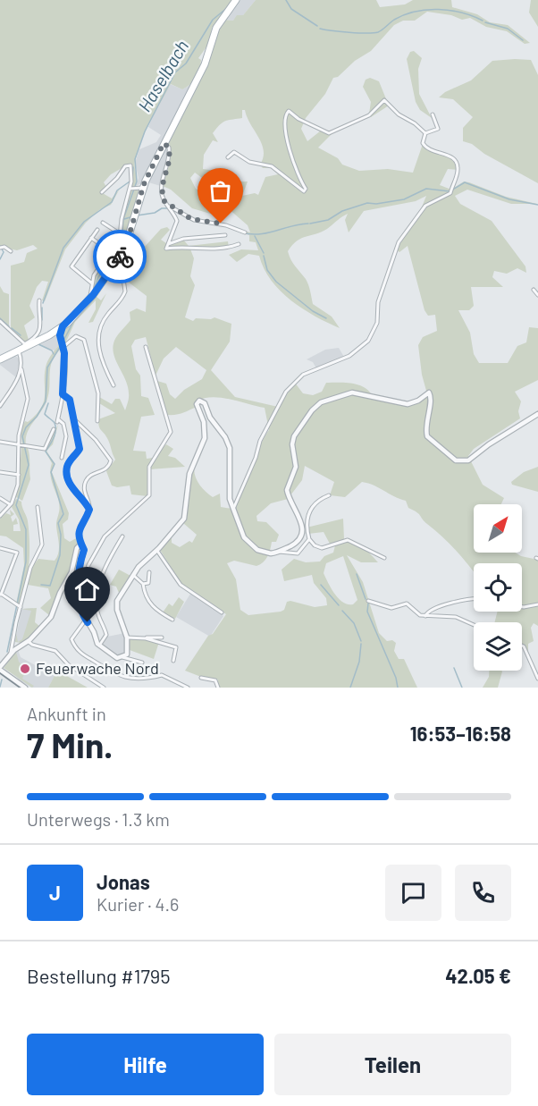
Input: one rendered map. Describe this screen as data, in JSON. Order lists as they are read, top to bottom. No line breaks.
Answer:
{"water":["Haselbach"],"places":["Feuerwache Nord"],"north":"top right","page":{"heading":["7 Min.","Ankunft in","16:53–16:58"],"panel":["Jonas","Kurier · 4.6","Bestellung #1795","42.05 €"],"bar":"Unterwegs · 1.3 km","round":"J","buttons":["Hilfe","Teilen"]}}
